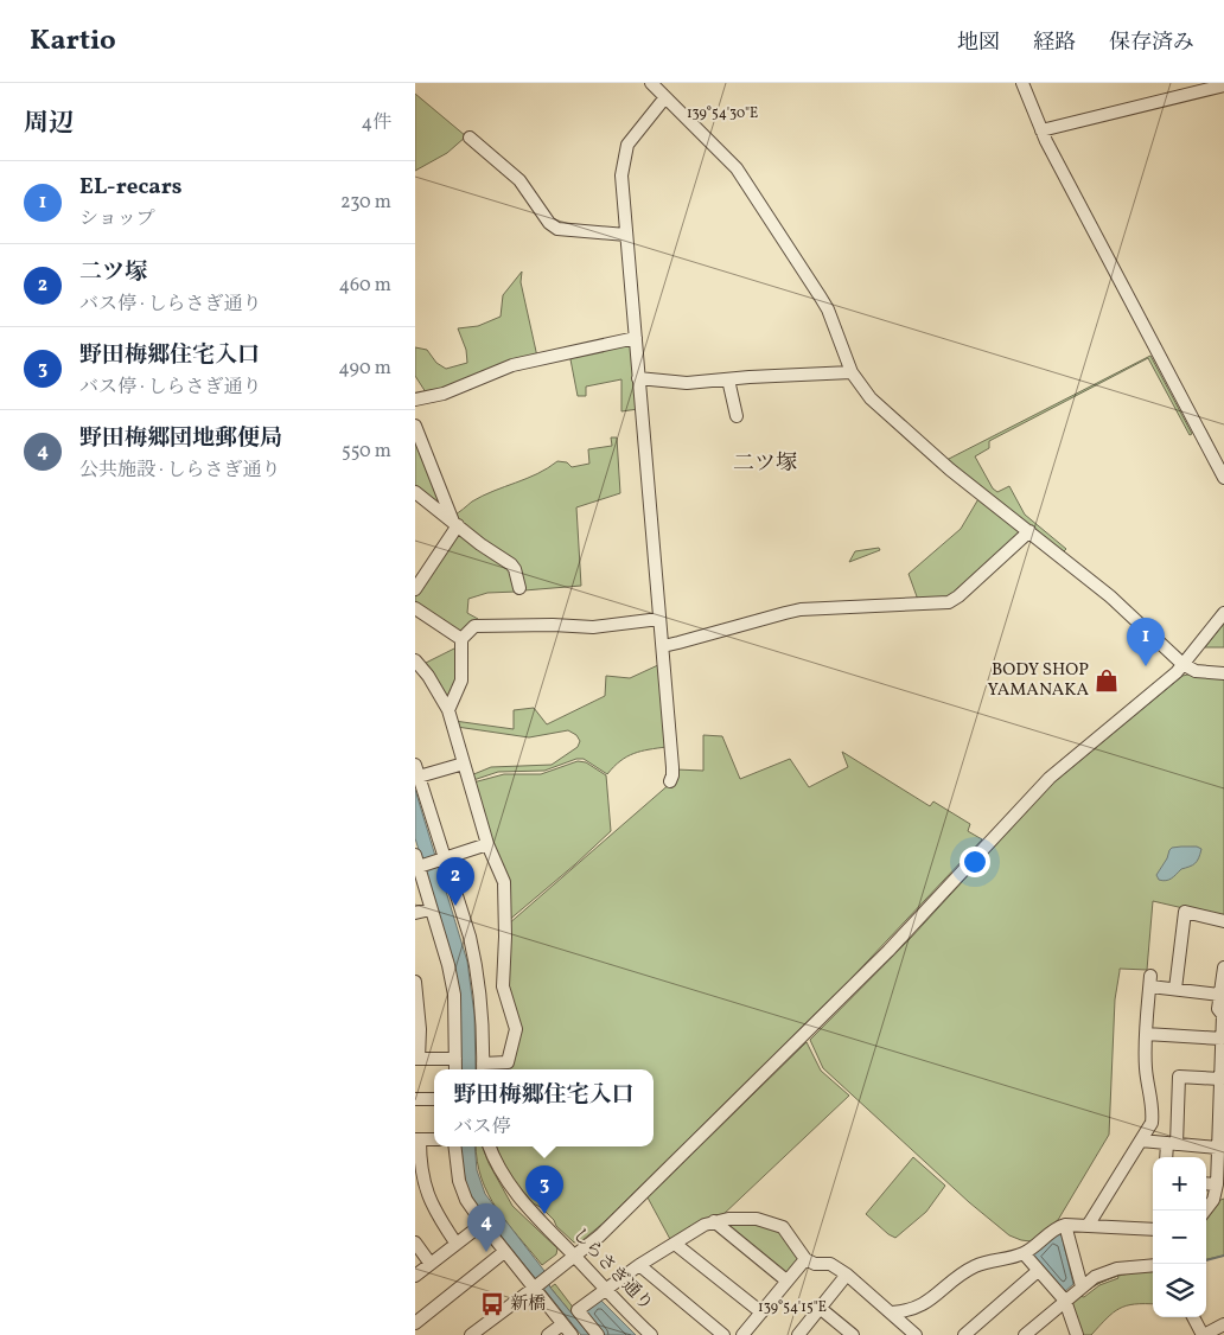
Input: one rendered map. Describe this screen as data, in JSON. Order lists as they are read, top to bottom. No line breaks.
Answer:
{"streets":{"street":["しらさぎ通り"]},"districts":["二ツ塚"],"places":{"shop":["BODY SHOP YAMANAKA"],"bus stop":["新橋"]},"page":{"header":"Kartio","nav":["地図","経路","保存済み"],"heading":["周辺","4件"],"list":[{"mark":"1","name":"EL-recars","note":"ショップ","value":"230 m"},{"mark":"2","name":"二ツ塚","note":"バス停 · しらさぎ通り","value":"460 m"},{"mark":"3","name":"野田梅郷住宅入口","note":"バス停 · しらさぎ通り","value":"490 m"},{"mark":"4","name":"野田梅郷団地郵便局","note":"公共施設 · しらさぎ通り","value":"550 m"}],"pins":["1","2","3","4"],"popup":["野田梅郷住宅入口","バス停"],"map_buttons":["+","−"]},"coordinates":["139°54'30\"E","139°54'15\"E"]}
